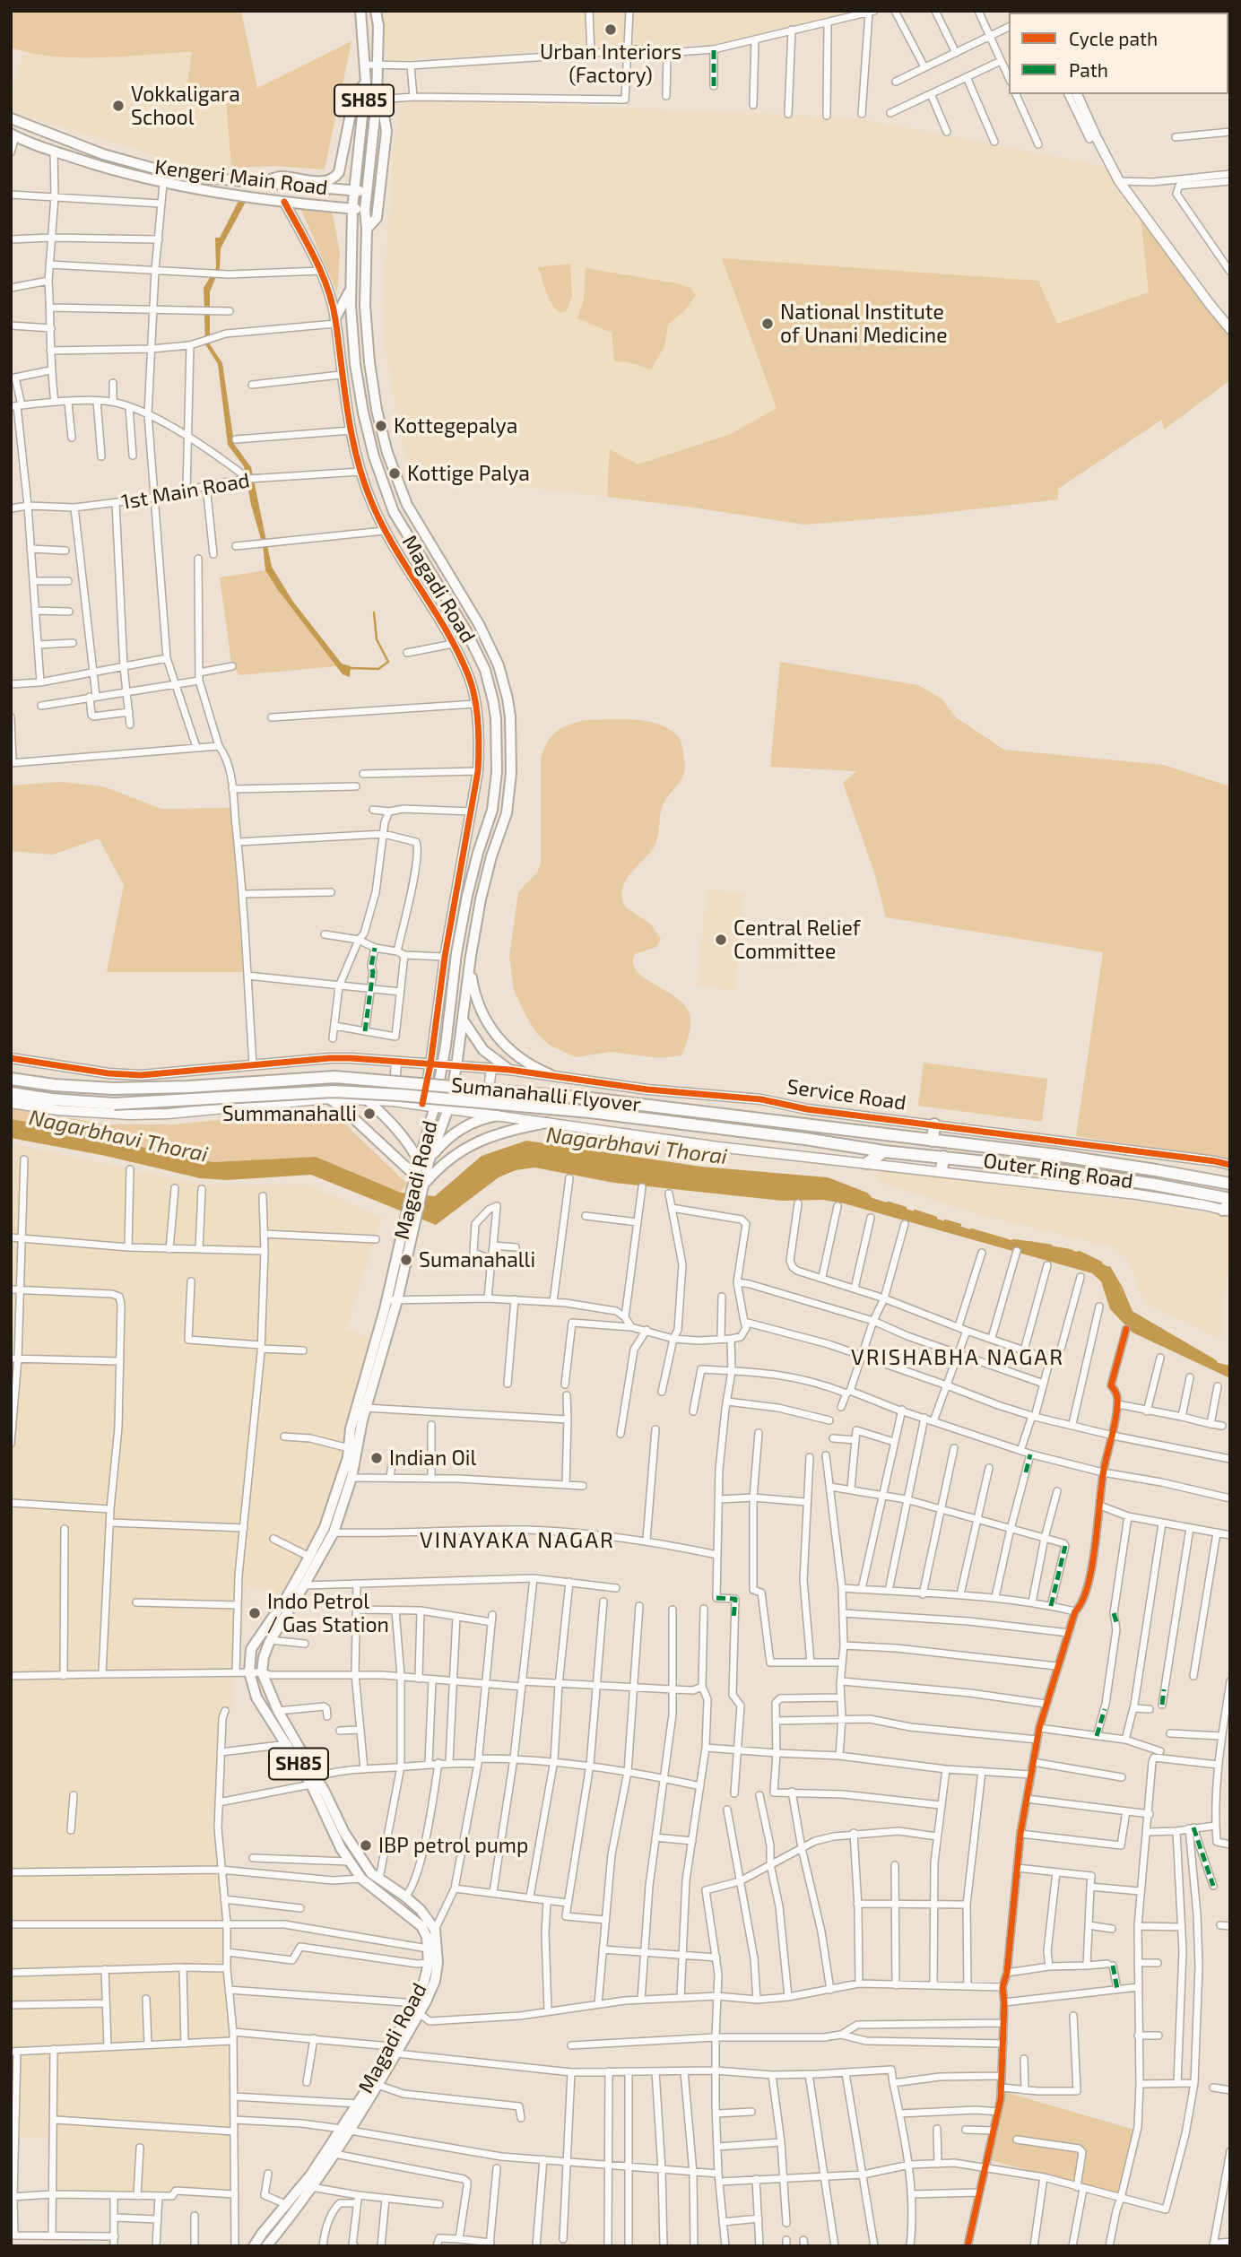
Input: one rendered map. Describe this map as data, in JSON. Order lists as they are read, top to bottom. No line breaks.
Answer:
{"streets":{"highway":["Sumanahalli Flyover","Outer Ring Road"],"main road":["SH85","Kengeri Main Road","Magadi Road"],"street":["1st Main Road","Service Road"]},"crossings":[["Kengeri Main Road","Magadi Road"],["1st Main Road","Magadi Road"],["Magadi Road","Service Road"],["Sumanahalli Flyover","Outer Ring Road"]],"districts":["VRISHABHA NAGAR","VINAYAKA NAGAR"],"water":["Nagarbhavi Thorai"],"places":["Urban Interiors (Factory)","Vokkaligara School","National Institute of Unani Medicine","Kottegepalya","Kottige Palya","Central Relief Committee","Summanahalli","Sumanahalli","Indian Oil","Indo Petrol / Gas Station","IBP petrol pump"],"legend":["Cycle path","Path"]}
